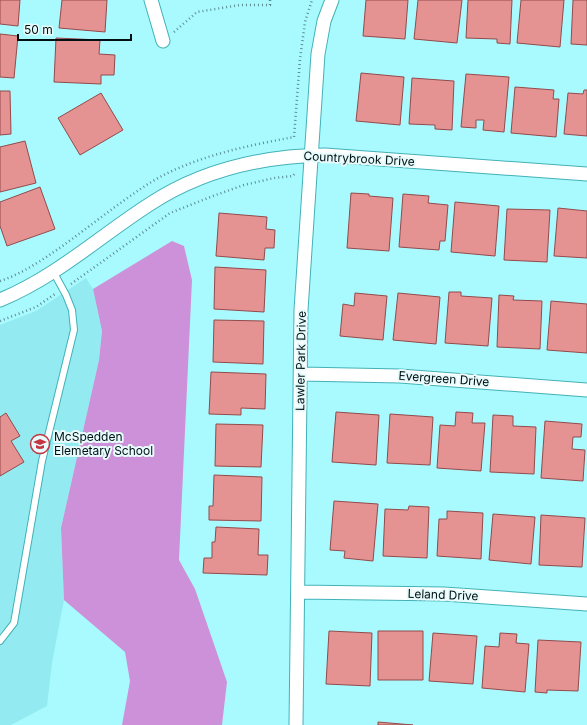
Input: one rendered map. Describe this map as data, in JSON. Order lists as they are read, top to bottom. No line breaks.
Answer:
{"streets":{"street":["Countrybrook Drive","Lawler Park Drive","Evergreen Drive","Leland Drive"]},"crossings":[["Countrybrook Drive","Lawler Park Drive"],["Lawler Park Drive","Evergreen Drive"],["Lawler Park Drive","Leland Drive"]],"places":{"school or university":["McSpedden Elemetary School"]},"scale_bar":"50 m"}
